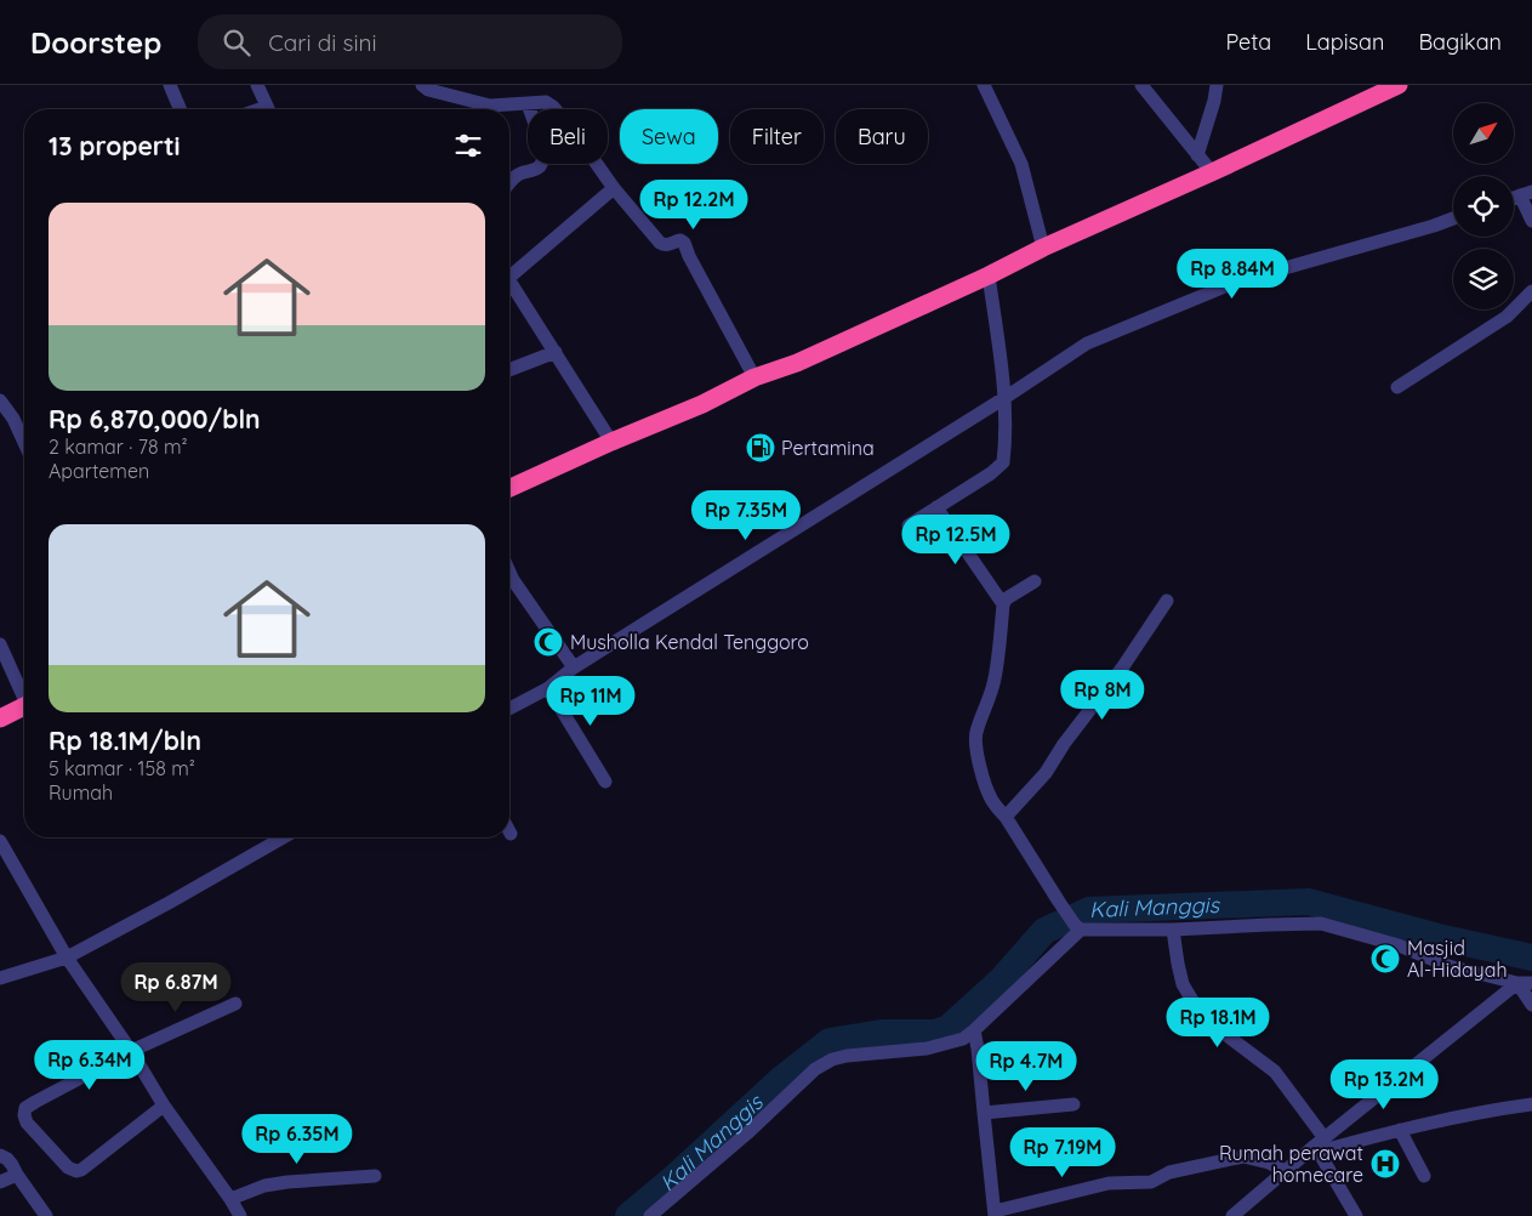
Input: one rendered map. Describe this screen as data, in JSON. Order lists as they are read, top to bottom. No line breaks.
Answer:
{"water":["Kali Manggis"],"places":{"fuel station":["Pertamina"],"mosque":["Musholla Kendal Tenggoro","Masjid Al-Hidayah"],"hospital":["Rumah perawat homecare"]},"north":"top right","page":{"header":"Doorstep","search":"Cari di sini","nav":["Peta","Lapisan","Bagikan"],"chip":["Beli","Sewa","Filter","Baru"],"heading":"13 properti","price":["Rp 12.2M","Rp 8.84M","Rp 7.35M","Rp 12.5M","Rp 8M","Rp 11M","Rp 6.87M","Rp 18.1M","Rp 6.34M","Rp 4.7M","Rp 13.2M","Rp 6.35M","Rp 7.19M"],"list":[{"name":"Rp 6,870,000/bln","note":"2 kamar · 78 m² · Apartemen"},{"name":"Rp 18.1M/bln","note":"5 kamar · 158 m² · Rumah"}]}}
